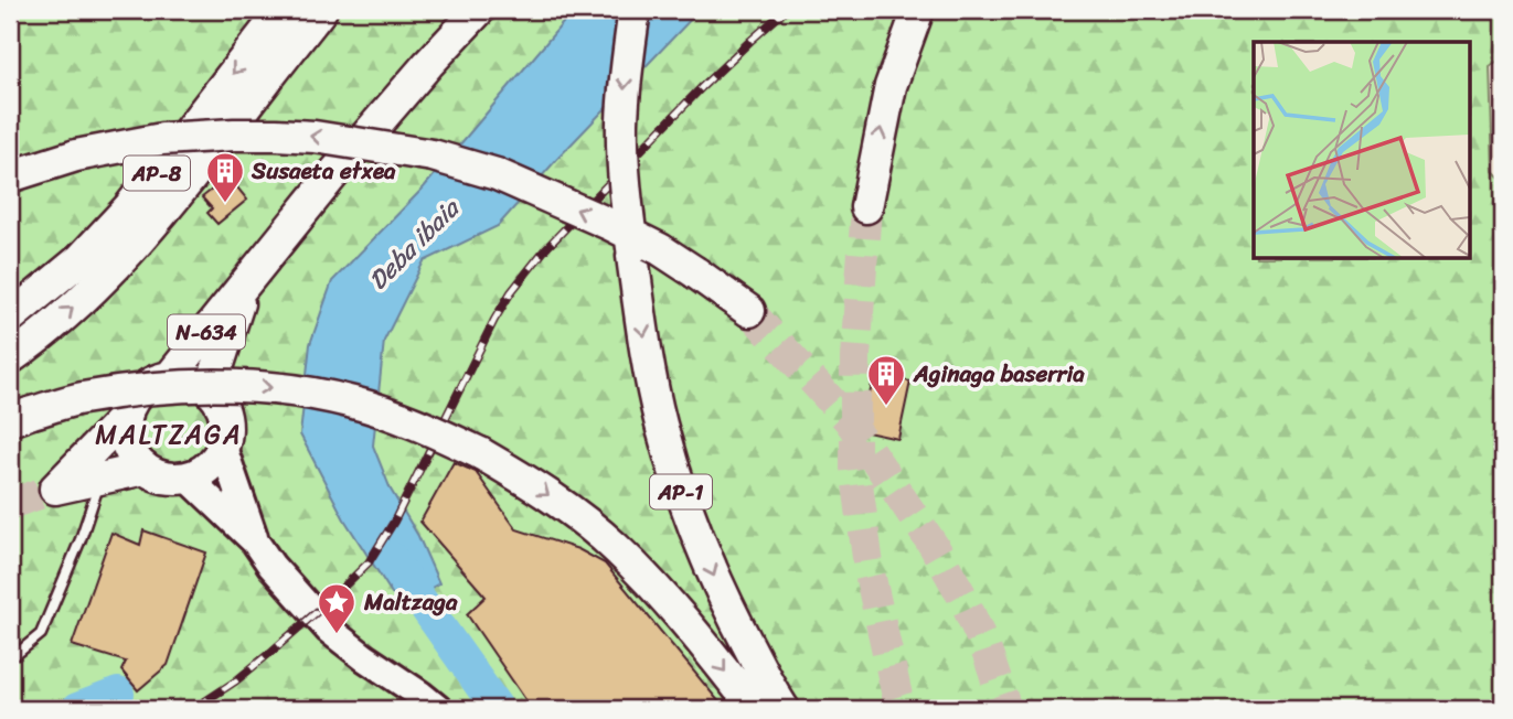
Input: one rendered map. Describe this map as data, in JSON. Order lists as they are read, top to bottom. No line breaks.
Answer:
{"streets":{"highway":["AP-8","N-634","AP-1"]},"districts":["MALTZAGA"],"water":["Deba ibaia"],"places":{"building":["Susaeta etxea","Aginaga baserria"],"place":["Maltzaga"]}}
